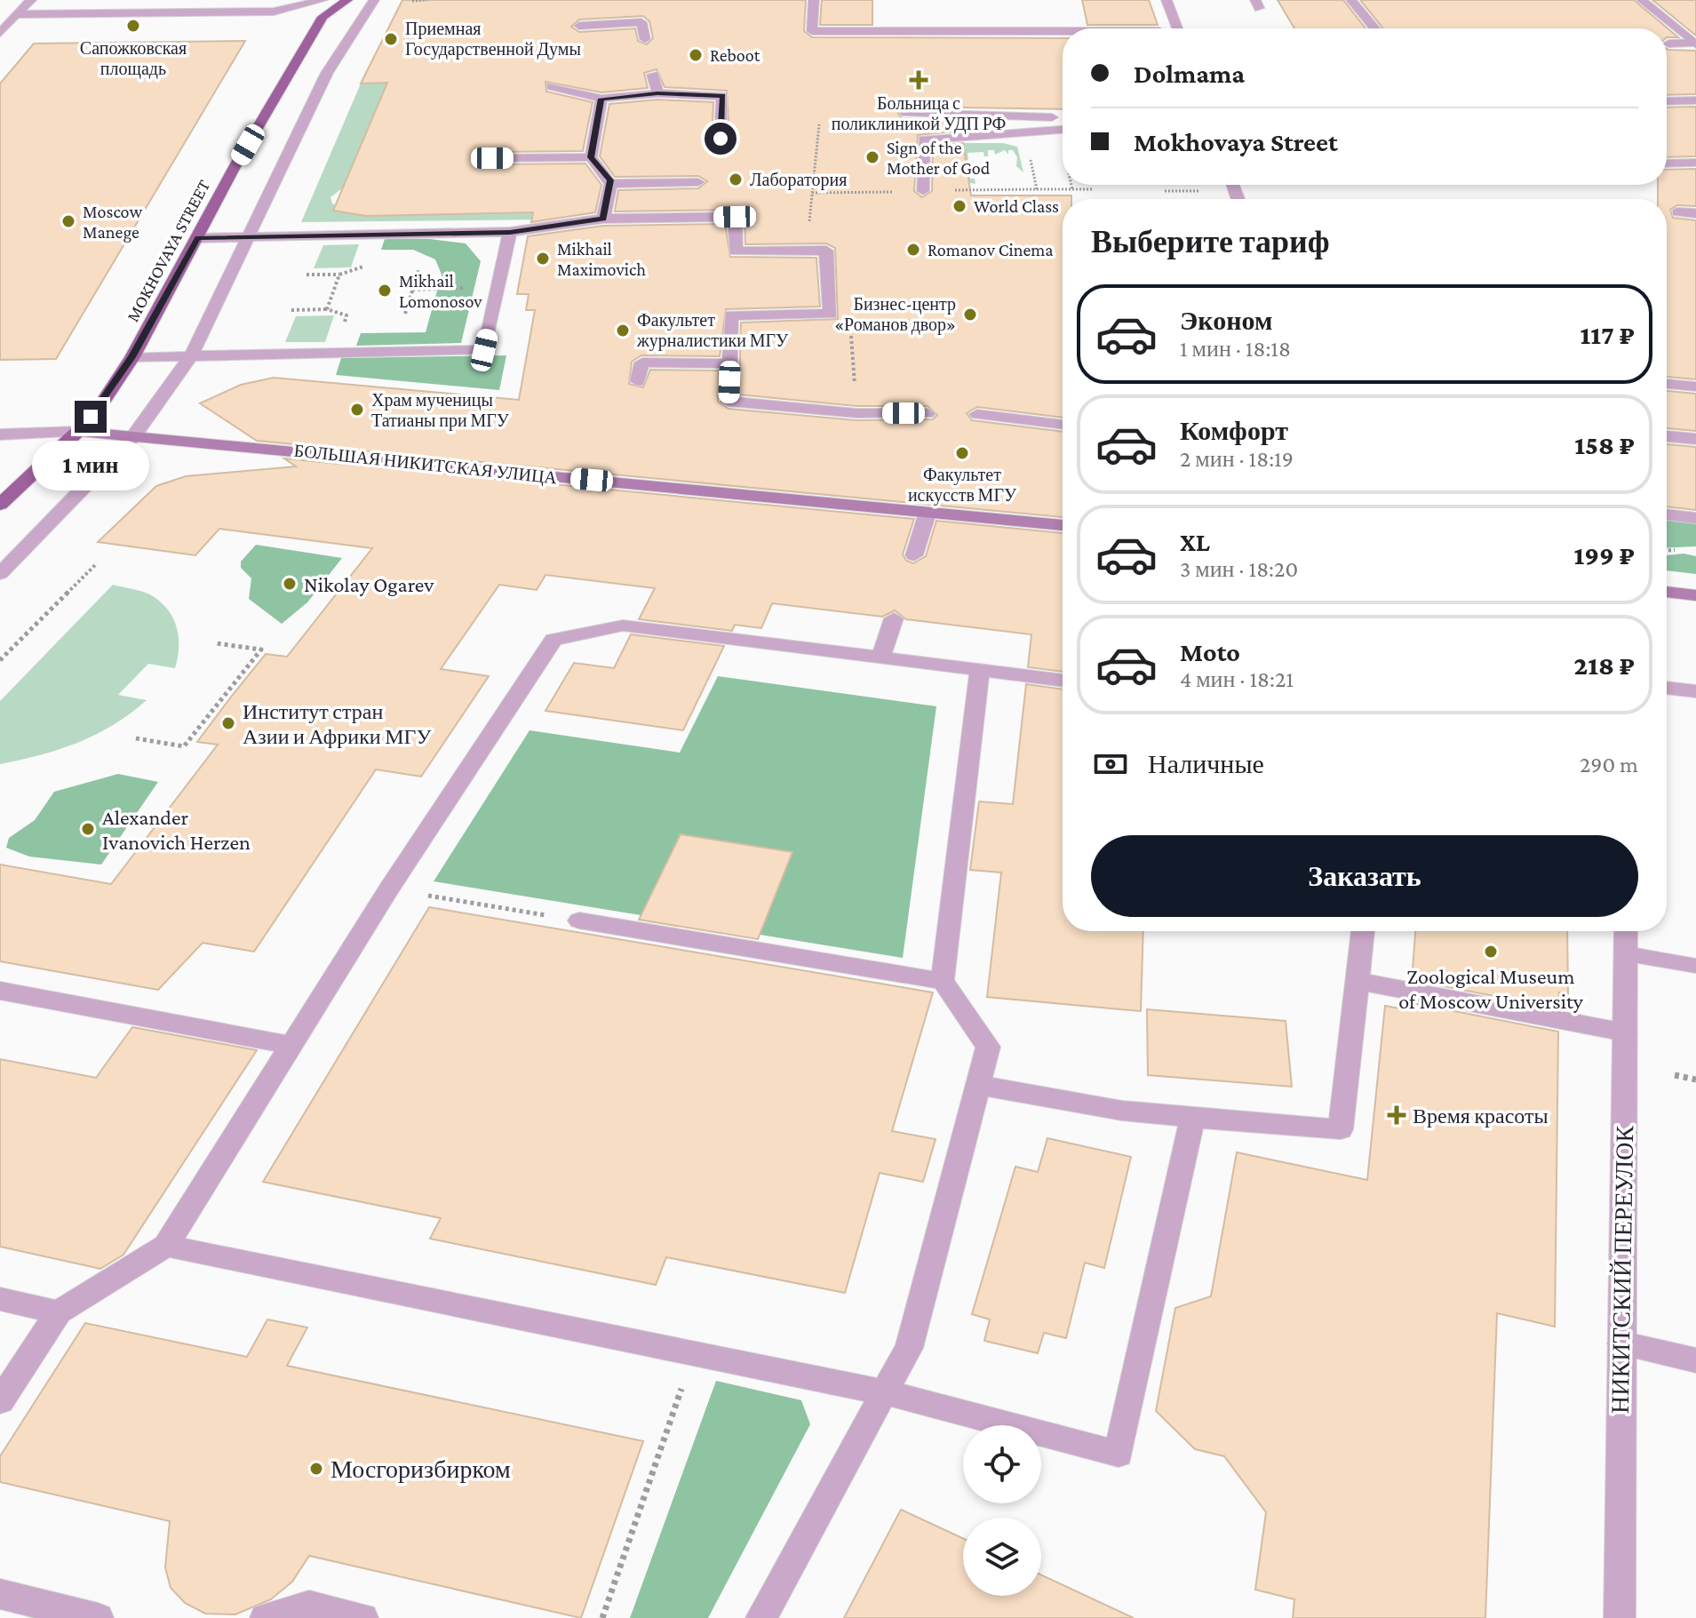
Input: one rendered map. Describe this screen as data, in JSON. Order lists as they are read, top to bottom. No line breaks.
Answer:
{"streets":{"main road":["MOKHOVAYA STREET"],"street":["БОЛЬШАЯ НИКИТСКАЯ УЛИЦА","НИКИТСКИЙ ПЕРЕУЛОК"]},"crossings":[["MOKHOVAYA STREET","БОЛЬШАЯ НИКИТСКАЯ УЛИЦА"]],"places":{"other":["Сапожковская площадь","Приемная Государственной Думы","Reboot","Sign of the Mother of God","Лаборатория","World Class","Moscow Manege","Romanov Cinema","Mikhail Maximovich","Mikhail Lomonosov","Бизнес-центр «Романов двор»","Факультет журналистики МГУ","Храм мученицы Татианы при МГУ","Факультет искусств МГУ","Nikolay Ogarev","Институт стран Азии и Африки МГУ","Alexander Ivanovich Herzen","Zoological Museum of Moscow University","Мосгоризбирком"],"health":["Больница с поликлиникой УДП РФ","Время красоты"]},"page":{"banner":["Dolmama","Mokhovaya Street"],"heading":"Выберите тариф","list":[{"name":"Эконом","note":"1 мин · 18:18","value":"117 ₽"},{"name":"Комфорт","note":"2 мин · 18:19","value":"158 ₽"},{"name":"XL","note":"3 мин · 18:20","value":"199 ₽"},{"name":"Moto","note":"4 мин · 18:21","value":"218 ₽"}],"bubble":"1 мин","pay":["Наличные","290 m"],"buttons":"Заказать"}}
